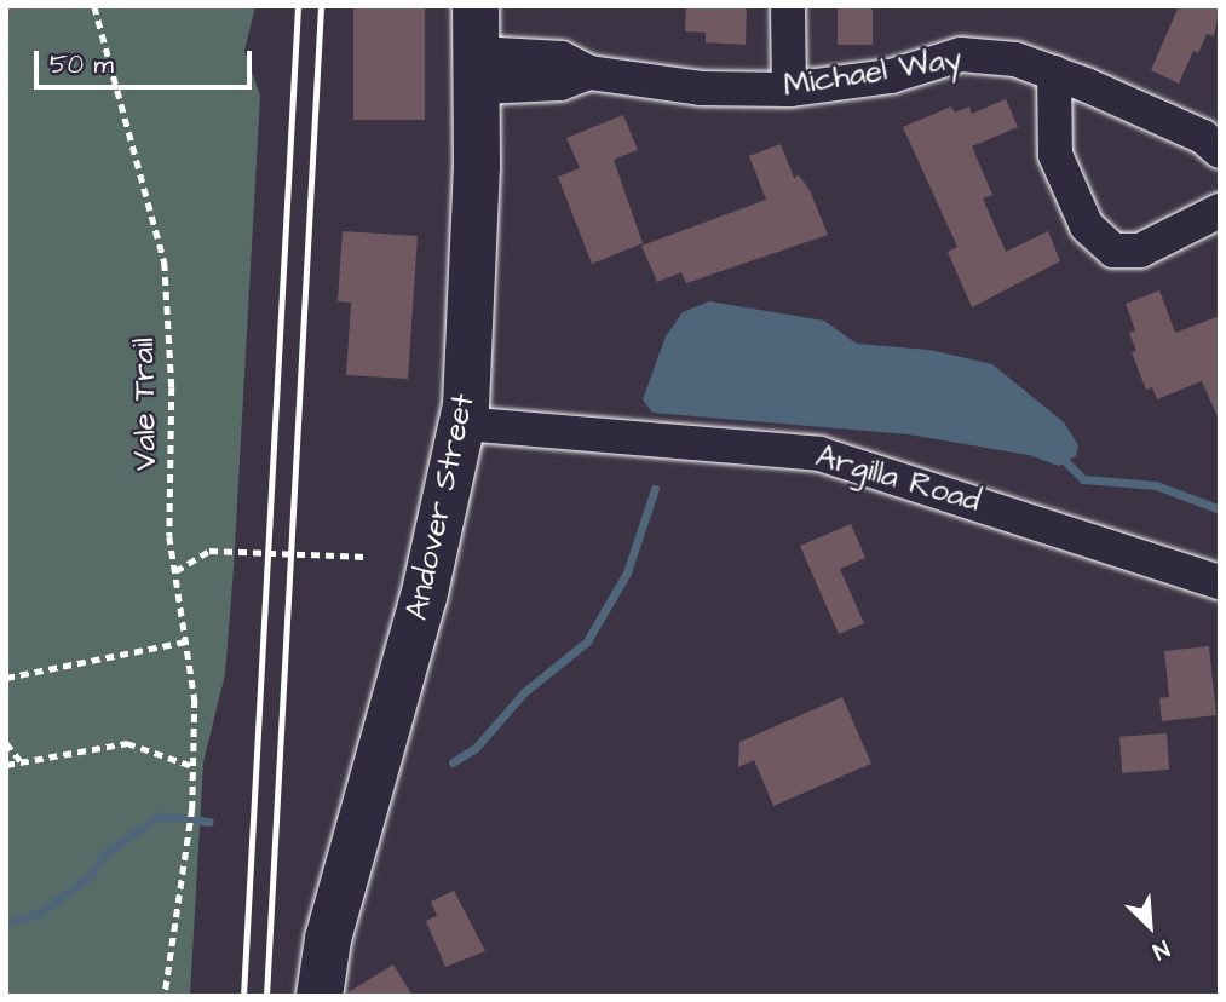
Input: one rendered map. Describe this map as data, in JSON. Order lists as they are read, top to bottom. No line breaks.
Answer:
{"streets":{"main road":["Andover Street"],"street":["Michael Way","Argilla Road"],"path":["Vale Trail"]},"crossings":[["Michael Way","Andover Street"],["Argilla Road","Andover Street"]],"scale_bar":"50 m","north":"bottom right"}
